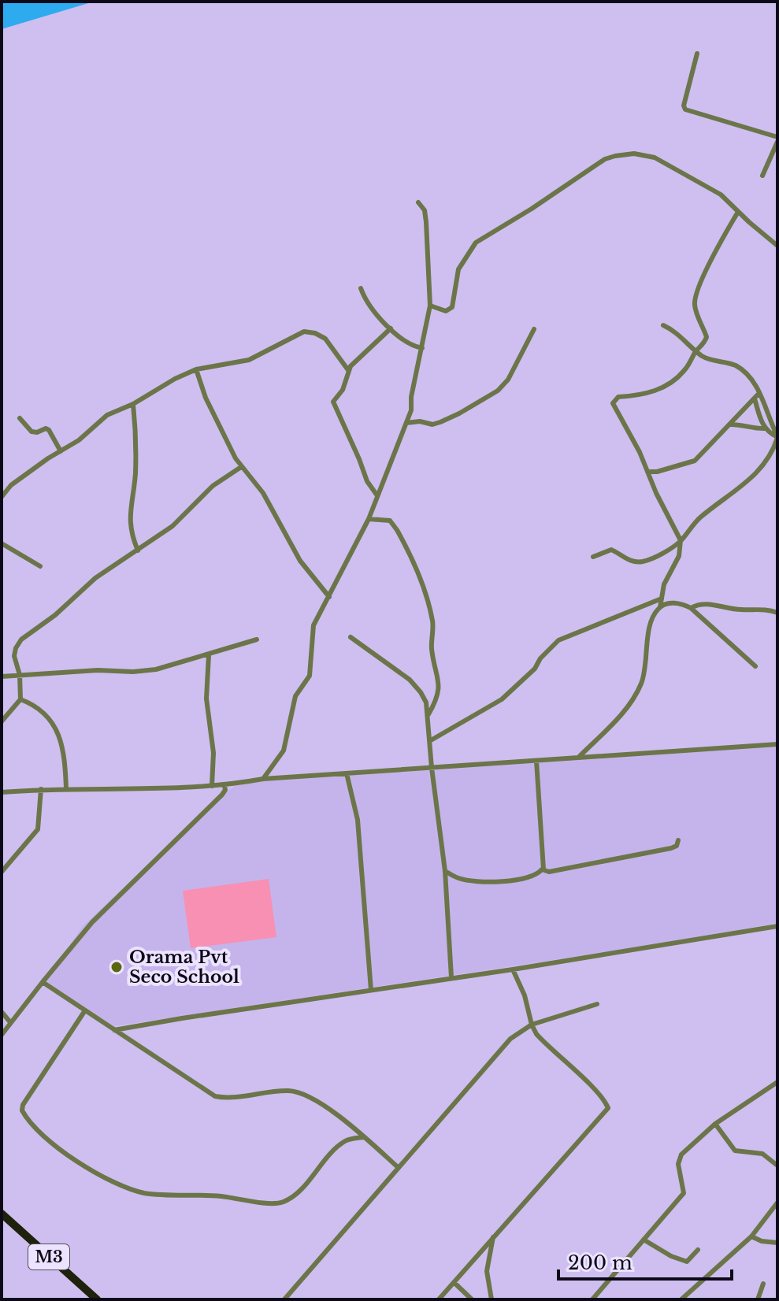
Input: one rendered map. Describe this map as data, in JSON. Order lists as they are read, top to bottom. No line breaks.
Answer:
{"streets":{"highway":["M3"]},"places":["Orama Pvt Seco School"],"scale_bar":"200 m"}
